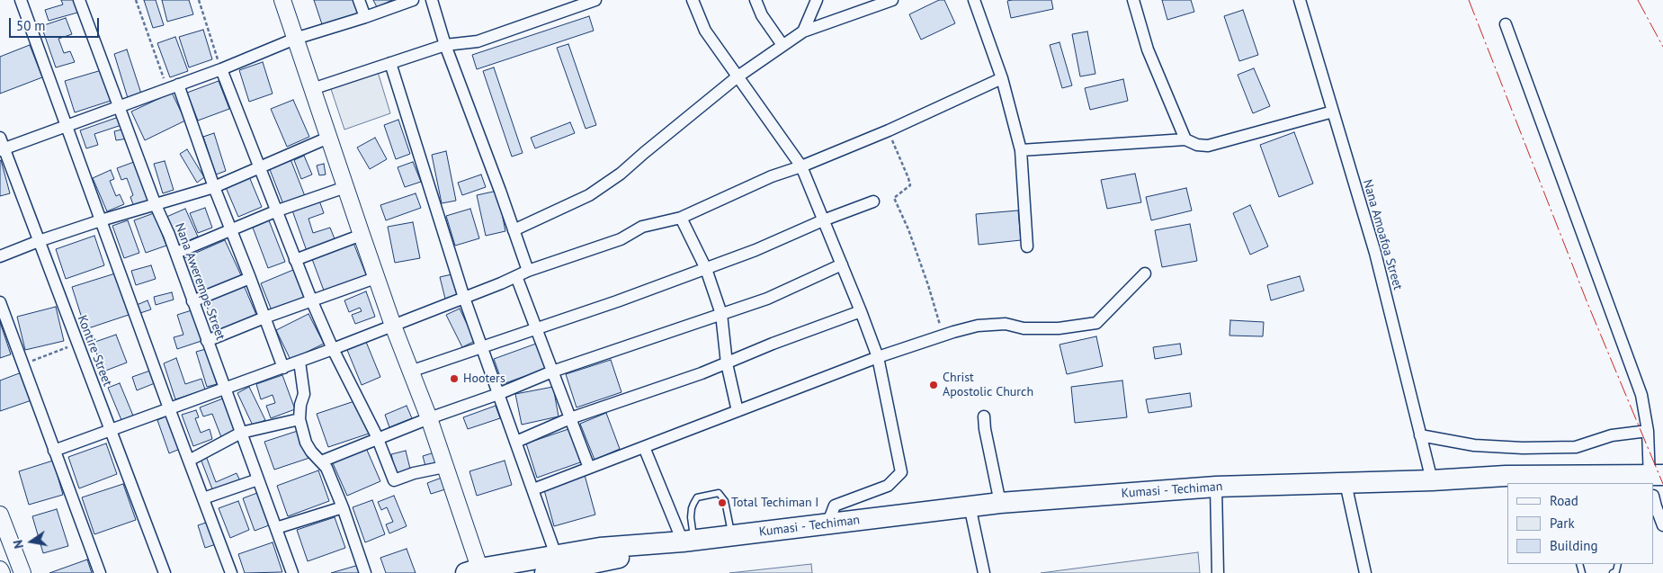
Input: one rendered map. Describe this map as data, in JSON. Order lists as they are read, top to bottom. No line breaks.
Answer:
{"streets":{"highway":["Kumasi - Techiman"],"street":["Nana Amoafoa Street","Nana Awerempe Street","Kontire Street"]},"crossings":[["Nana Amoafoa Street","Kumasi - Techiman"]],"places":["Hooters","Christ Apostolic Church","Total Techiman I"],"legend":["Road","Park","Building"],"scale_bar":"50 m","north":"left"}
